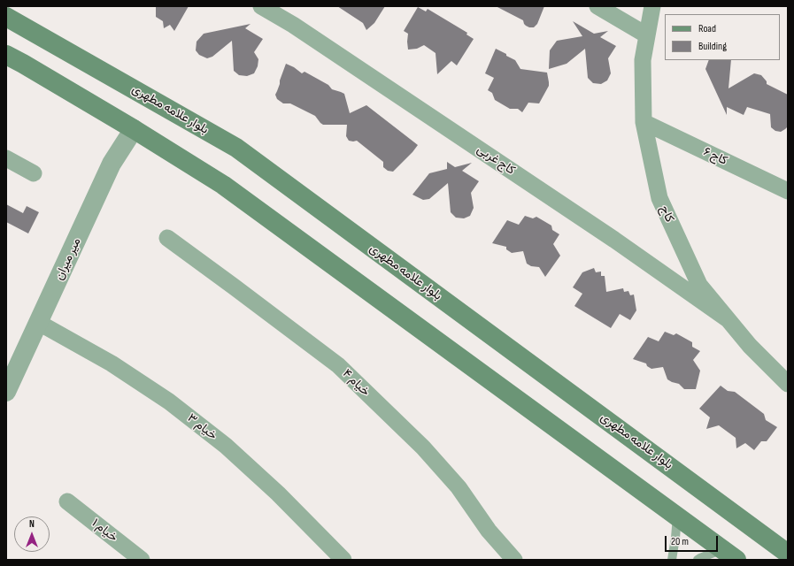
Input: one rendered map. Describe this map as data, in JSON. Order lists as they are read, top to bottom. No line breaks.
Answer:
{"streets":{"main road":["بلوار علامه مطهری"],"street":["کاج ۶","کاج غربی","کاج","میر میران","خیام ۴","خیام ۳","خیام ۱"]},"crossings":[["کاج ۶","کاج"],["کاج غربی","کاج"],["میر میران","خیام ۳"]],"legend":["Road","Building"],"scale_bar":"20 m","north":"top"}
